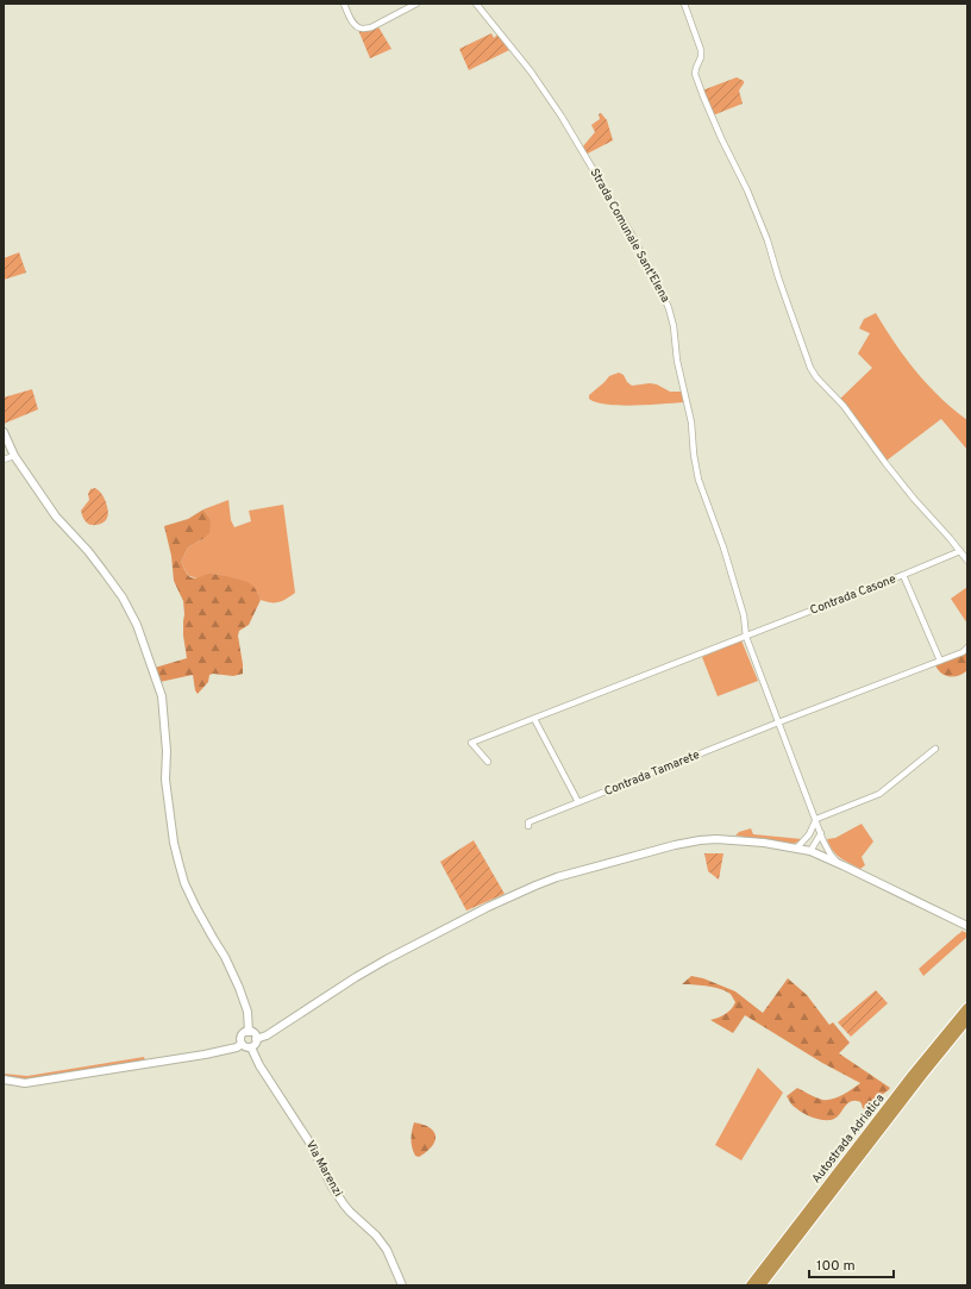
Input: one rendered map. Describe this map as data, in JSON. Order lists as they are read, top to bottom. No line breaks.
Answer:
{"streets":{"highway":["Autostrada Adriatica"],"main road":["Via Marenzi"],"street":["Strada Comunale Sant'Elena","Contrada Casone","Contrada Tamarete"]},"crossings":[["Strada Comunale Sant'Elena","Contrada Casone"],["Strada Comunale Sant'Elena","Contrada Tamarete"]],"scale_bar":"100 m"}
